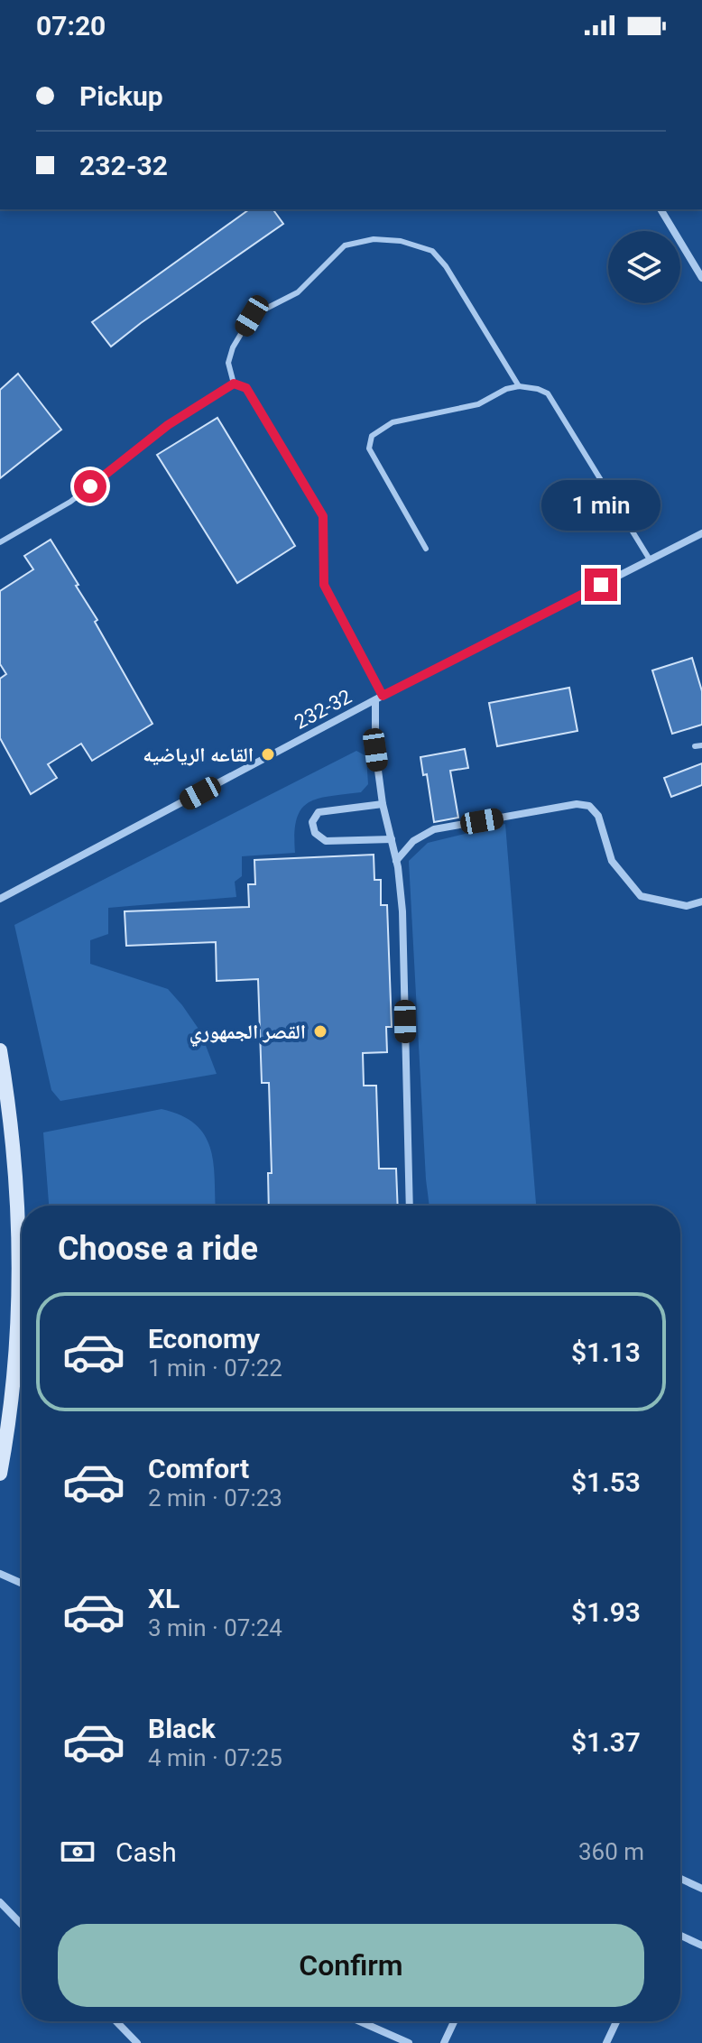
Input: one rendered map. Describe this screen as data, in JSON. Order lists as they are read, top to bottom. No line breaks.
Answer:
{"streets":{"street":["232-32"]},"places":["القاعه الرياضيه","القصر الجمهوري"],"page":{"status":"07:20","banner":["Pickup","232-32"],"bubble":"1 min","heading":"Choose a ride","list":[{"name":"Economy","note":"1 min · 07:22","value":"$1.13"},{"name":"Comfort","note":"2 min · 07:23","value":"$1.53"},{"name":"XL","note":"3 min · 07:24","value":"$1.93"},{"name":"Black","note":"4 min · 07:25","value":"$1.37"}],"pay":["Cash","360 m"],"buttons":"Confirm"}}
